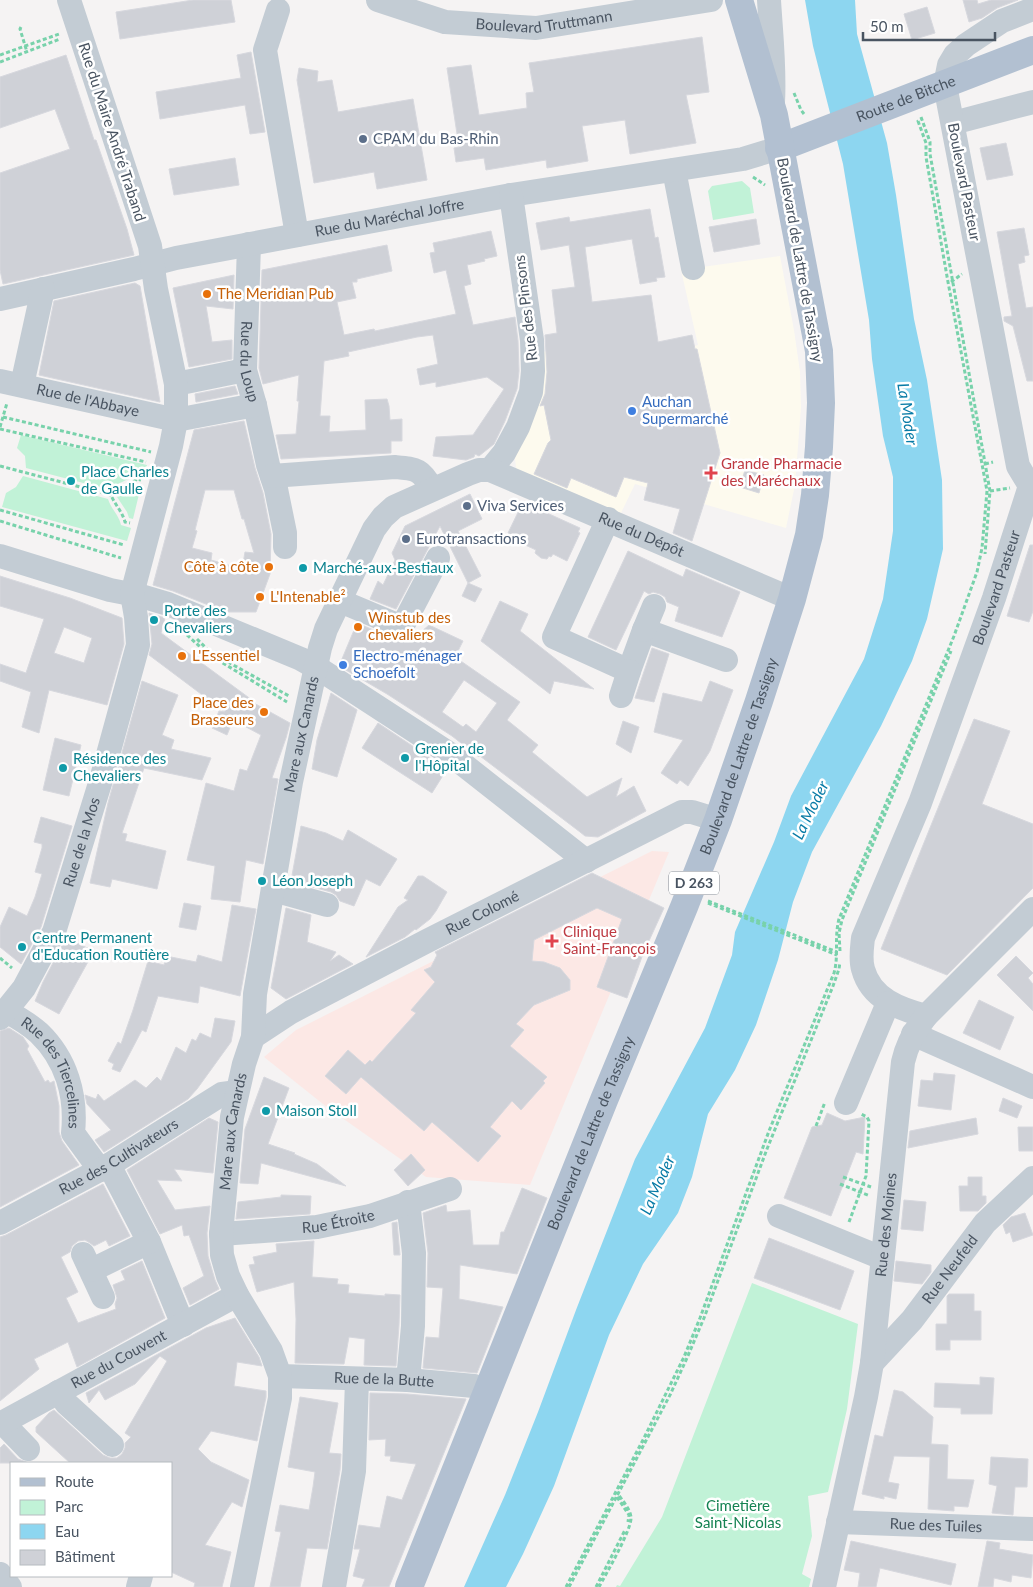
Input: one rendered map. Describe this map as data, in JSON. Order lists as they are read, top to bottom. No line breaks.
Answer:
{"streets":{"main road":["Route de Bitche","Boulevard de Lattre de Tassigny","D 263"],"street":["Boulevard Truttmann","Rue du Maire André Traband","Boulevard Pasteur","Rue du Maréchal Joffre","Rue des Pinsons","Rue du Loup","Rue de l'Abbaye","Rue du Dépôt","Mare aux Canards","Rue de la Mos","Rue Colomé","Rue des Tiercelines","Rue des Cultivateurs","Rue Étroite","Rue des Moines","Rue Neufeld","Rue du Couvent","Rue de la Butte","Rue des Tuiles"]},"crossings":[["Route de Bitche","Boulevard Pasteur"],["Route de Bitche","Rue du Maréchal Joffre"],["Route de Bitche","Boulevard de Lattre de Tassigny"],["Rue du Maire André Traband","Rue du Maréchal Joffre"],["Rue du Maire André Traband","Rue de l'Abbaye"],["Rue du Maire André Traband","Rue de la Mos"],["Boulevard Pasteur","Rue des Moines"],["Rue du Maréchal Joffre","Boulevard de Lattre de Tassigny"],["Rue du Maréchal Joffre","Rue des Pinsons"],["Rue du Maréchal Joffre","Rue du Loup"],["Boulevard de Lattre de Tassigny","Rue du Dépôt"],["Boulevard de Lattre de Tassigny","Rue Colomé"],["Boulevard de Lattre de Tassigny","Rue de la Butte"],["Rue des Pinsons","Rue du Dépôt"],["Rue des Pinsons","Mare aux Canards"],["Rue du Dépôt","Mare aux Canards"],["Mare aux Canards","Rue Colomé"],["Mare aux Canards","Rue des Cultivateurs"],["Mare aux Canards","Rue Étroite"],["Mare aux Canards","Rue du Couvent"],["Mare aux Canards","Rue de la Butte"],["Rue de la Mos","Rue des Tiercelines"],["Rue des Tiercelines","Rue des Cultivateurs"],["Rue des Tiercelines","Rue du Couvent"],["Rue des Moines","Rue Neufeld"],["Rue des Moines","Rue des Tuiles"]],"water":["La Moder"],"parks":["Cimetière Saint-Nicolas"],"places":{"other":["CPAM du Bas-Rhin","The Meridian Pub","Auchan Supermarché","Place Charles de Gaulle","Viva Services","Eurotransactions","Côte à côte","Marché-aux-Bestiaux","L'Intenable²","Porte des Chevaliers","Winstub des chevaliers","L'Essentiel","Electro-ménager Schoefolt","Place des Brasseurs","Grenier de l'Hôpital","Résidence des Chevaliers","Léon Joseph","Centre Permanent d'Education Routière","Maison Stoll"],"health":["Grande Pharmacie des Maréchaux","Clinique Saint-François"]},"legend":["Route","Parc","Eau","Bâtiment"],"scale_bar":"50 m"}
